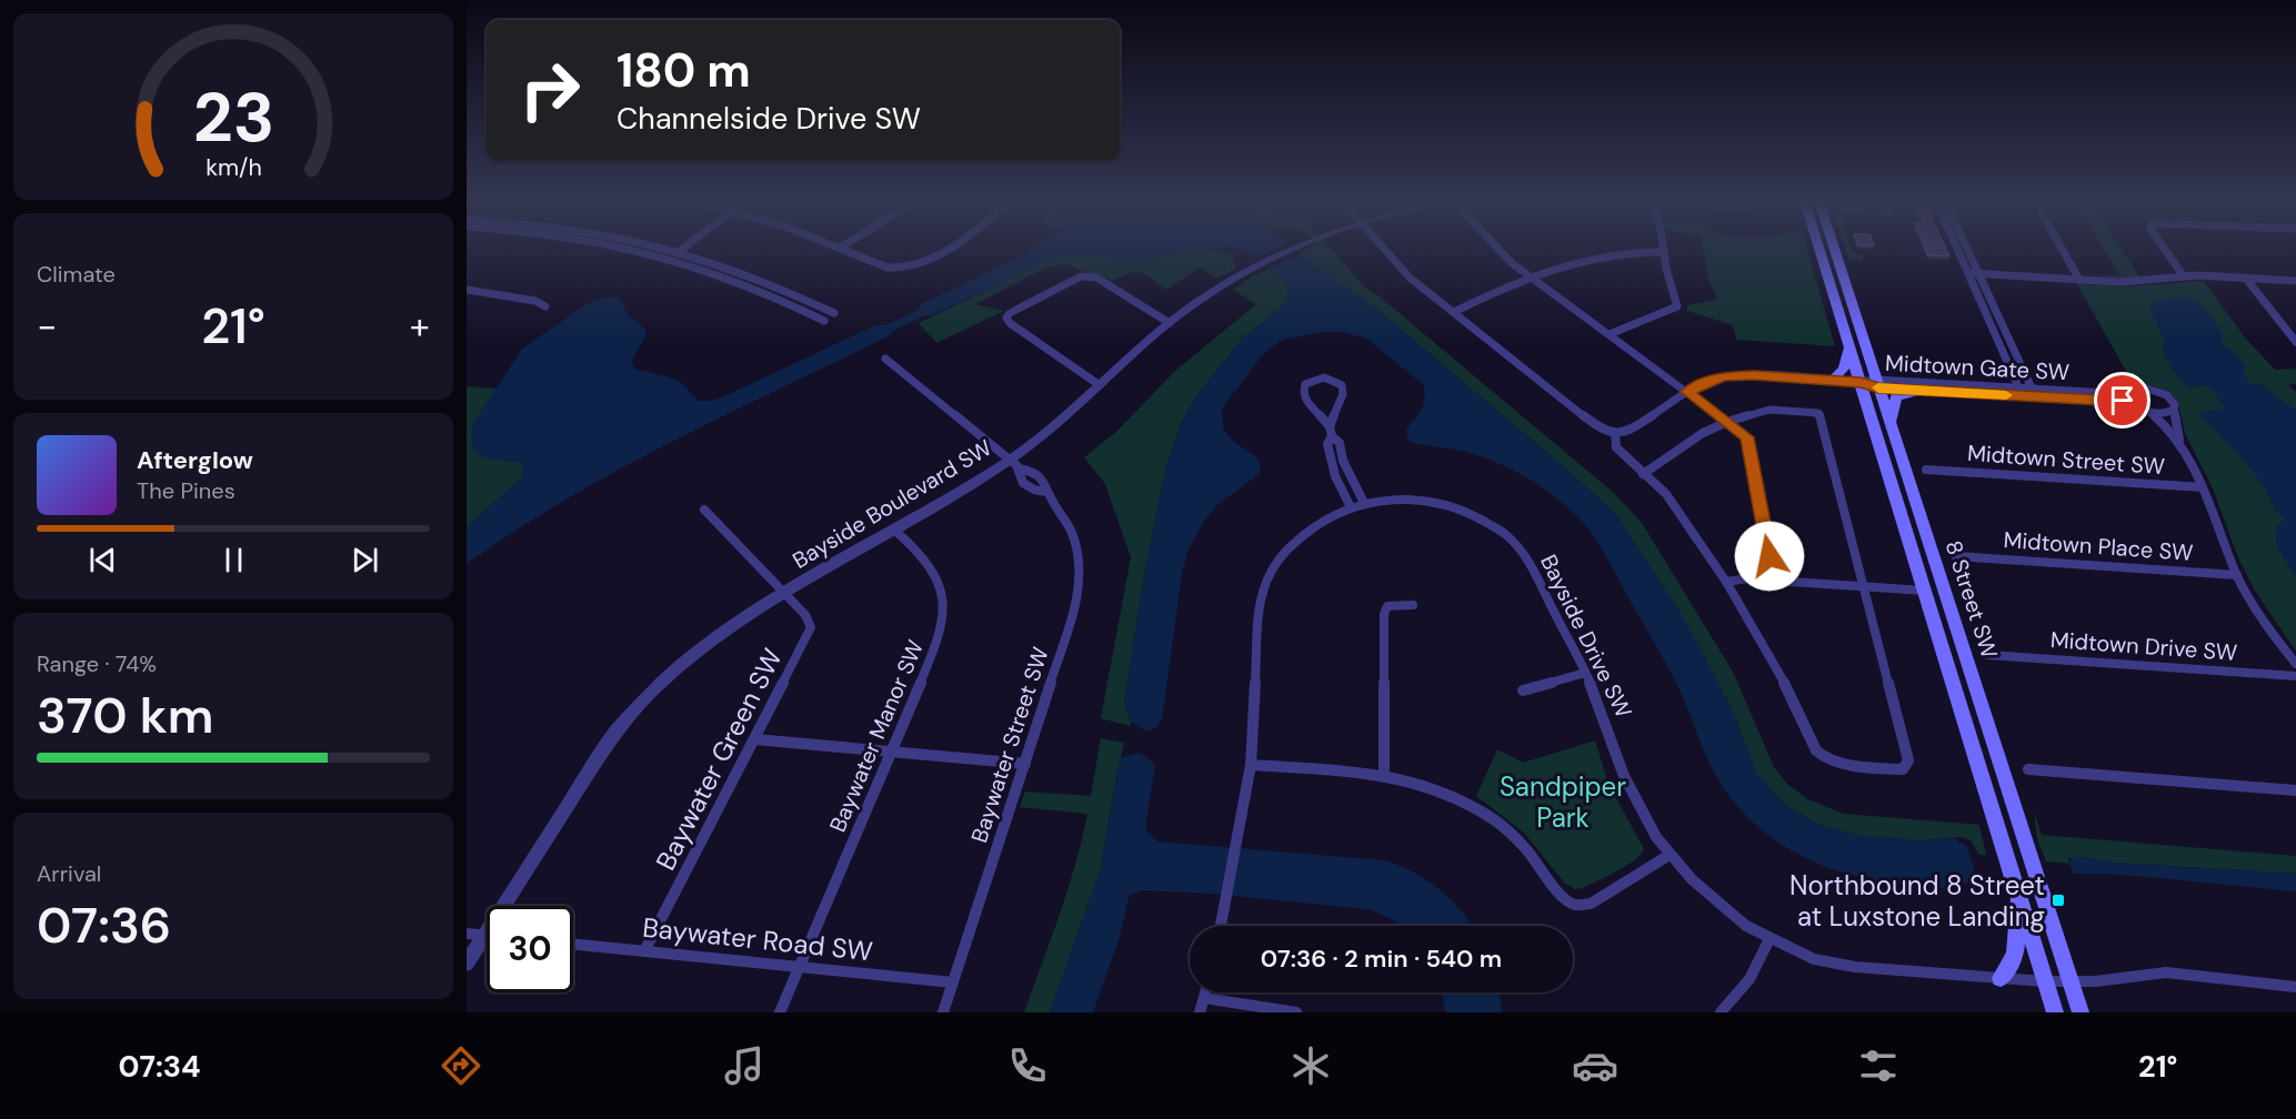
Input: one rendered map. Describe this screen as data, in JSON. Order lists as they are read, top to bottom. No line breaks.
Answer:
{"streets":{"main road":["8 Street SW"],"street":["Midtown Gate SW","Midtown Street SW","Bayside Boulevard SW","Midtown Place SW","Bayside Drive SW","Midtown Drive SW","Baywater Manor SW","Baywater Street SW","Baywater Green SW","Baywater Road SW"]},"crossings":[["Midtown Gate SW","8 Street SW"],["Bayside Boulevard SW","Baywater Manor SW"],["Bayside Boulevard SW","Baywater Street SW"],["Bayside Boulevard SW","Baywater Green SW"],["8 Street SW","Bayside Drive SW"],["Baywater Manor SW","Baywater Road SW"],["Baywater Street SW","Baywater Road SW"],["Baywater Green SW","Baywater Road SW"]],"parks":["Sandpiper Park"],"places":{"transit":["Northbound 8 Street at Luxstone Landing"]},"page":{"turn":["180 m","Channelside Drive SW"],"tile":["Climate",["Range · 74%","370 km"],["Arrival","07:36"]],"heat":["−","21°","+"],"song":["Afterglow","The Pines"],"limit":"30","trip":"07:36 · 2 min · 540 m","tabs":["07:34","21°"],"gauge":["23","km/h"]}}
